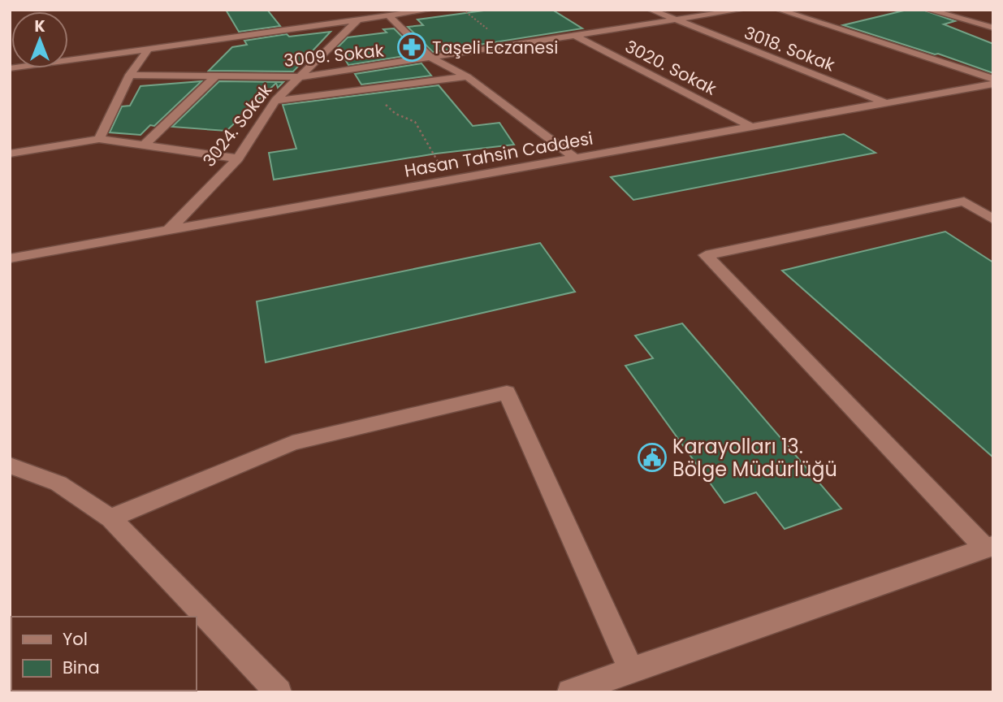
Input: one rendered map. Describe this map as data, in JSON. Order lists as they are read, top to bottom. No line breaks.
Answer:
{"streets":{"street":["3018. Sokak","3009. Sokak","3020. Sokak","3024. Sokak","Hasan Tahsin Caddesi"]},"crossings":[["3018. Sokak","3009. Sokak"],["3018. Sokak","Hasan Tahsin Caddesi"],["3009. Sokak","3020. Sokak"],["3009. Sokak","3024. Sokak"],["3020. Sokak","Hasan Tahsin Caddesi"],["3024. Sokak","Hasan Tahsin Caddesi"]],"places":{"pharmacy":["Taşeli Eczanesi"],"public building":["Karayolları 13. Bölge Müdürlüğü"]},"legend":["Yol","Bina"],"north":"top"}
